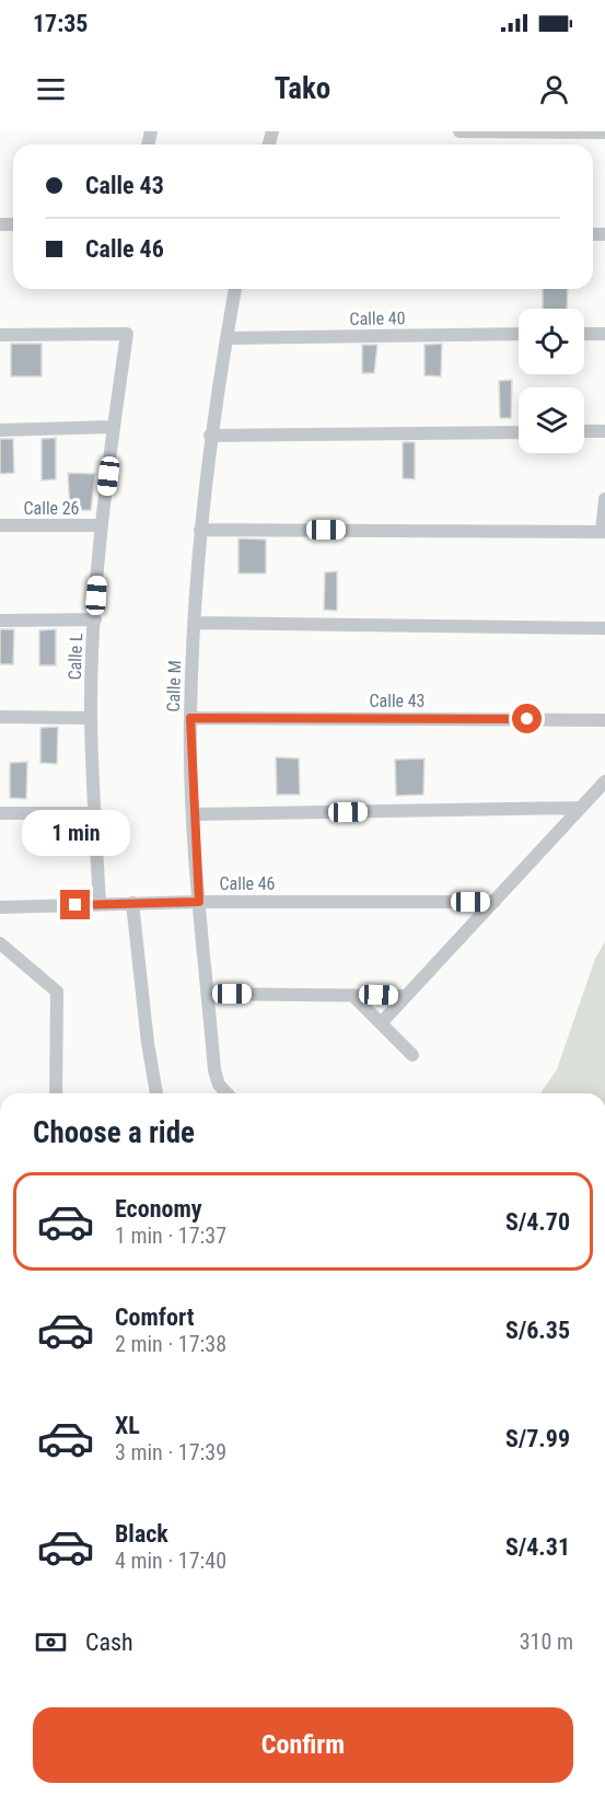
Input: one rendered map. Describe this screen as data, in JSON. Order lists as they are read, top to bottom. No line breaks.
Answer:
{"streets":{"street":["Calle 40","Calle 26","Calle L","Calle M","Calle 43","Calle 46"]},"crossings":[["Calle 40","Calle M"],["Calle 26","Calle L"],["Calle L","Calle 46"],["Calle M","Calle 43"],["Calle M","Calle 46"]],"page":{"status":"17:35","header":"Tako","banner":["Calle 43","Calle 46"],"bubble":"1 min","heading":"Choose a ride","list":[{"name":"Economy","note":"1 min · 17:37","value":"S/4.70"},{"name":"Comfort","note":"2 min · 17:38","value":"S/6.35"},{"name":"XL","note":"3 min · 17:39","value":"S/7.99"},{"name":"Black","note":"4 min · 17:40","value":"S/4.31"}],"pay":["Cash","310 m"],"buttons":"Confirm"}}
